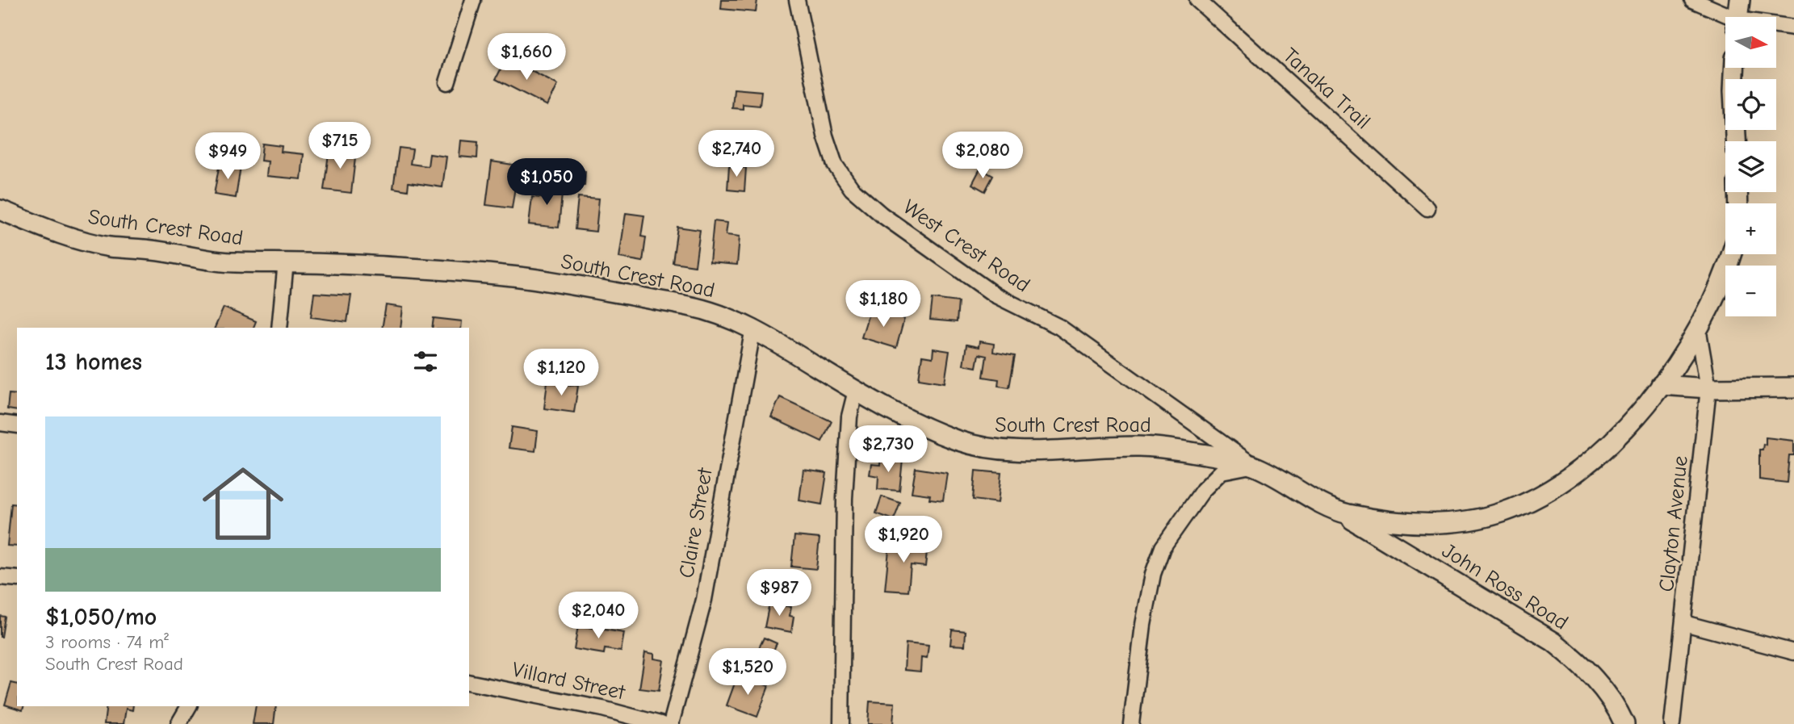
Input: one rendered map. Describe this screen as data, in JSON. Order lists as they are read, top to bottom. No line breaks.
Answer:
{"streets":{"street":["Tanaka Trail","South Crest Road","West Crest Road","Claire Street","Clayton Avenue","John Ross Road","Villard Street"]},"crossings":[["South Crest Road","West Crest Road"],["South Crest Road","Claire Street"],["South Crest Road","Clayton Avenue"],["South Crest Road","John Ross Road"]],"north":"right","page":{"map_buttons":["+","−"],"price":["$1,660","$715","$2,740","$2,080","$949","$1,050","$1,180","$1,120","$2,730","$1,920","$987","$2,040","$1,520"],"heading":"13 homes","list":[{"name":"$1,050/mo","note":"3 rooms · 74 m² · South Crest Road"}]}}
